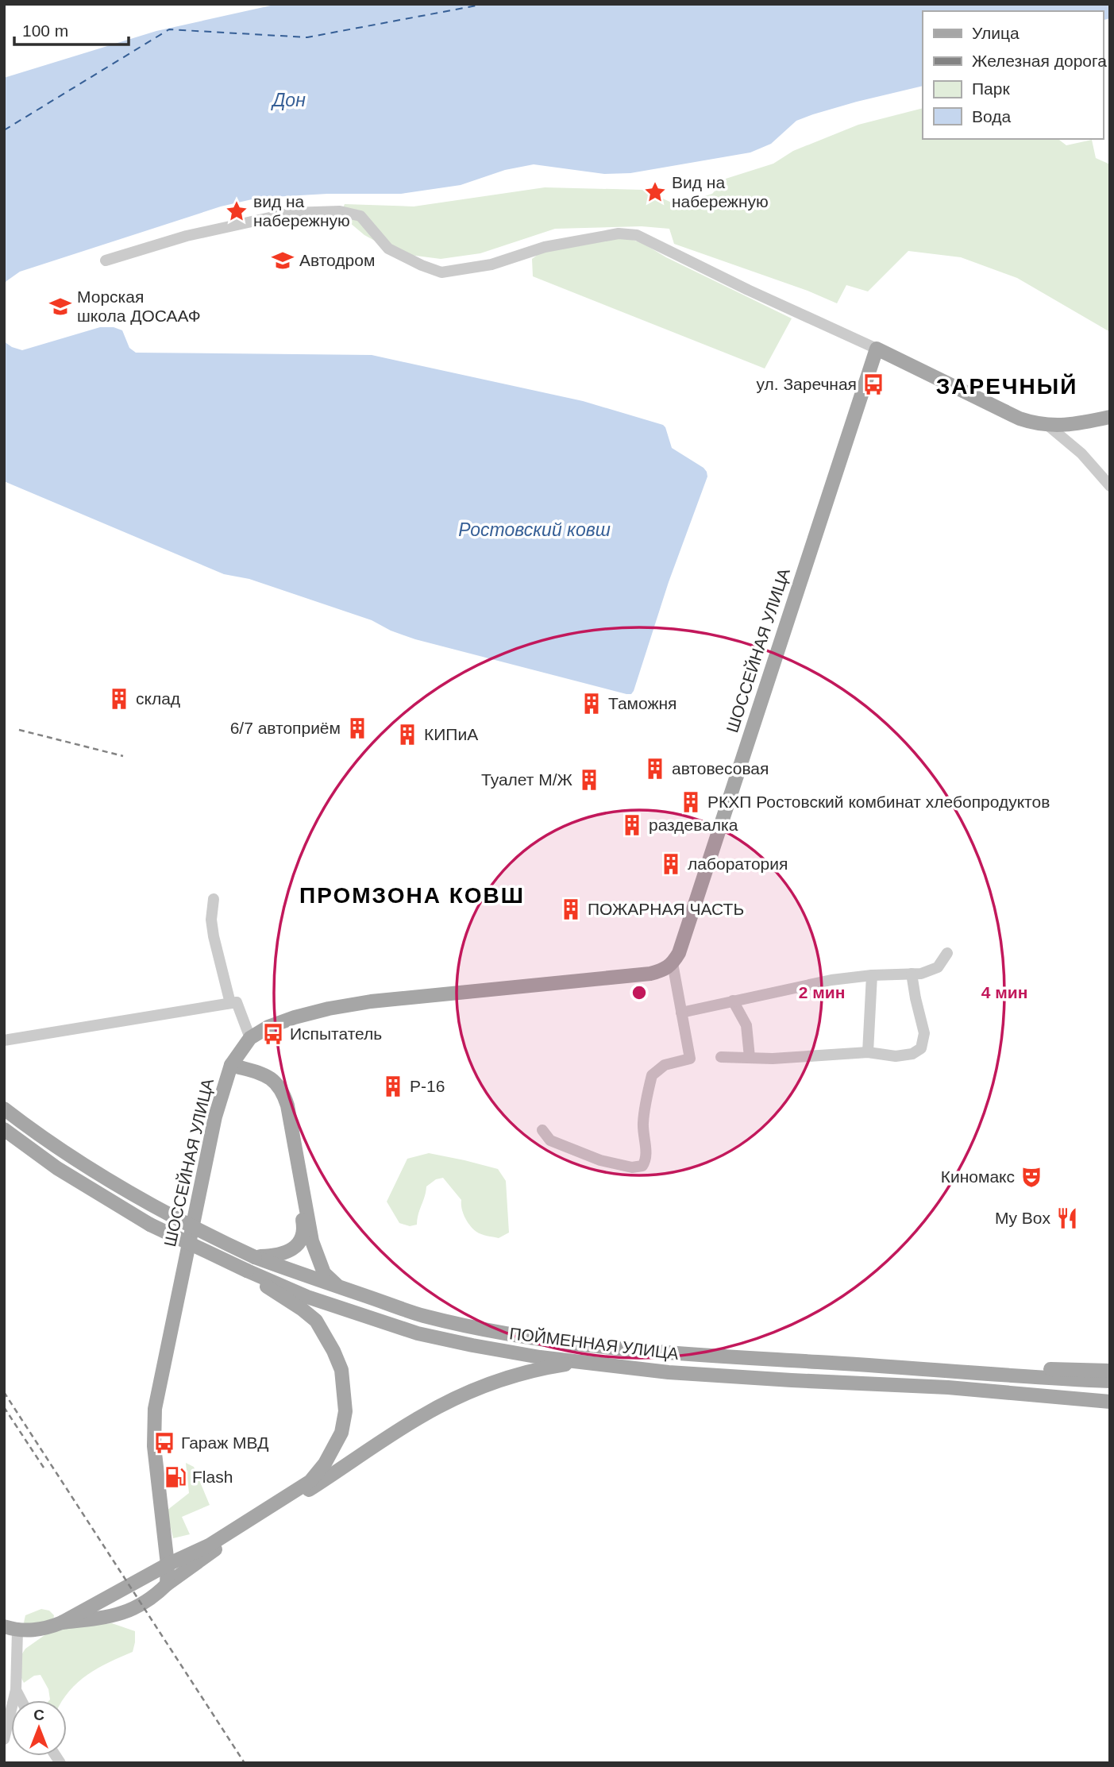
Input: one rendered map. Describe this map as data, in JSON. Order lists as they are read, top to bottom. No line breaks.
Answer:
{"streets":{"main road":["ШОССЕЙНАЯ УЛИЦА","ПОЙМЕННАЯ УЛИЦА"]},"districts":["ЗАРЕЧНЫЙ","ПРОМЗОНА КОВШ"],"water":["Дон","Ростовский ковш"],"places":{"place":["Вид на набережную","вид на набережную"],"school or university":["Автодром","Морская школа ДОСААФ"],"bus stop":["ул. Заречная","Испытатель","Гараж МВД"],"building":["склад","Таможня","6/7 автоприём","КИПиА","автовесовая","Туалет М/Ж","РКХП Ростовский комбинат хлебопродуктов","раздевалка","лаборатория","ПОЖАРНАЯ ЧАСТЬ","Р-16"],"theatre":["Киномакс"],"restaurant":["My Box"],"fuel station":["Flash"]},"legend":["Улица","Железная дорога","Парк","Вода"],"scale_bar":"100 m","north":"top","rings":["2 мин","4 мин"]}
